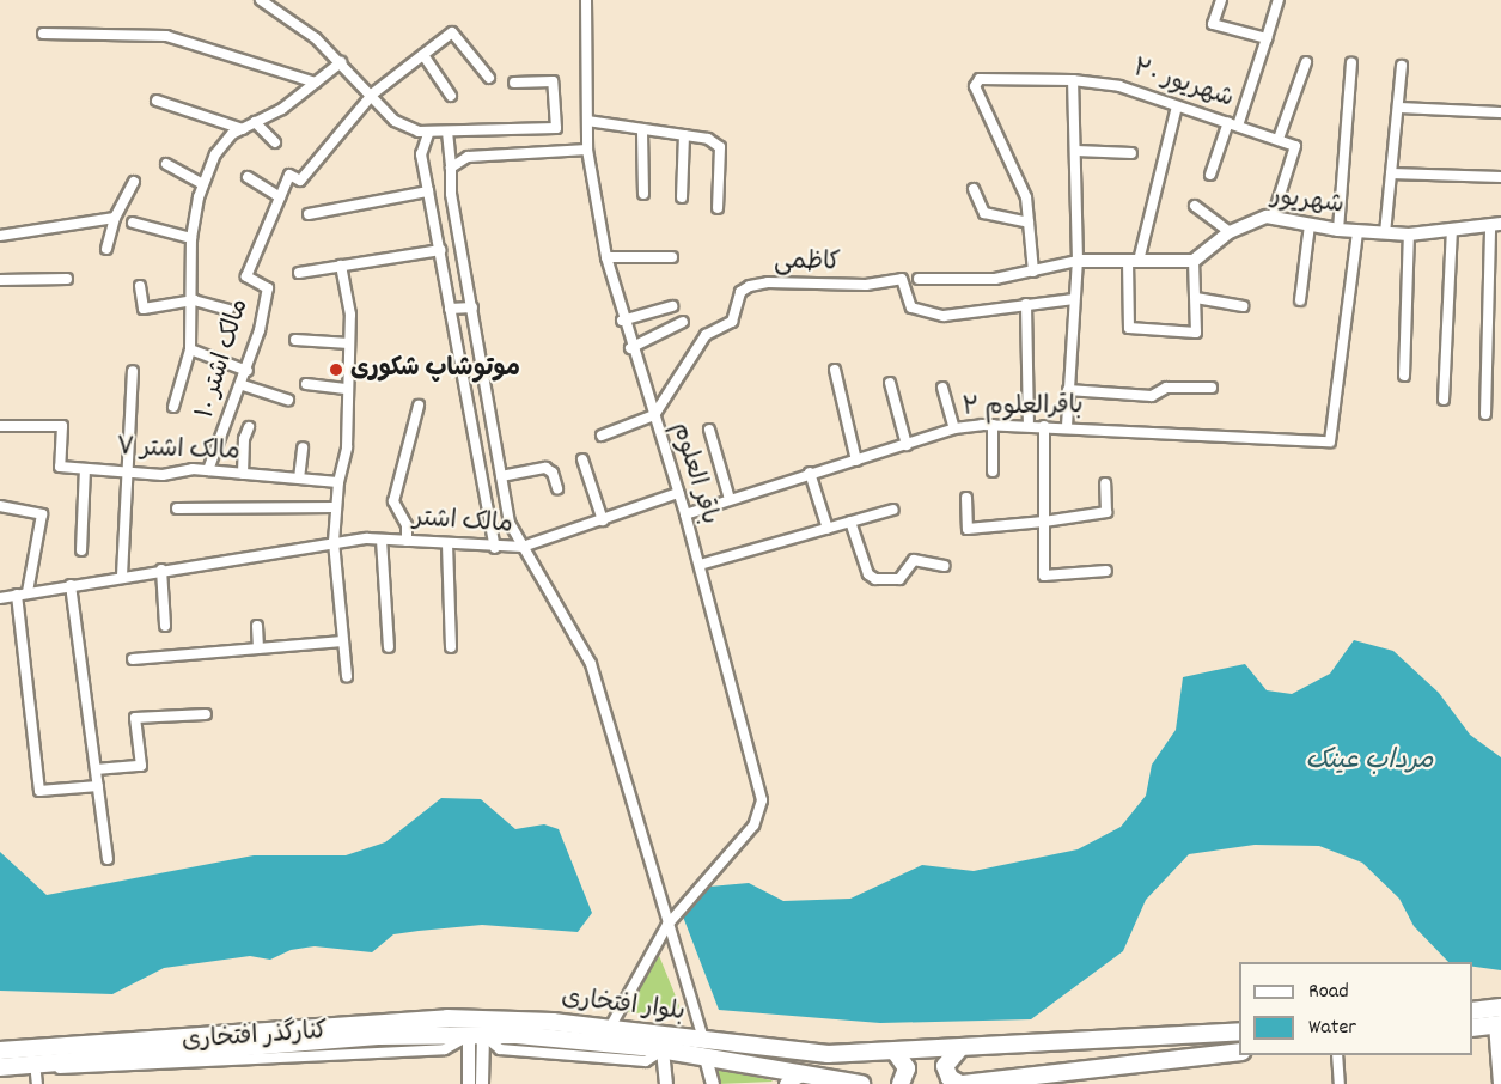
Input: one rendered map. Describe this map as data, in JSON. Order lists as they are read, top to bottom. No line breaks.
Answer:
{"streets":{"highway":["بلوار افتخاری"],"street":["شهریور ۲۰","شهریور","کاظمی","مالک اشتر ۱۰","باقرالعلوم ۲","مالک اشتر ۷","باقر العلوم","مالک اشتر"]},"crossings":[["شهریور","باقرالعلوم ۲"],["کاظمی","باقر العلوم"],["مالک اشتر ۱۰","مالک اشتر ۷"],["باقرالعلوم ۲","باقر العلوم"],["باقر العلوم","مالک اشتر"],["باقر العلوم","بلوار افتخاری"]],"water":["مرداب عینک"],"places":["موتوشاپ شکوری"],"legend":["Road","Water"]}
